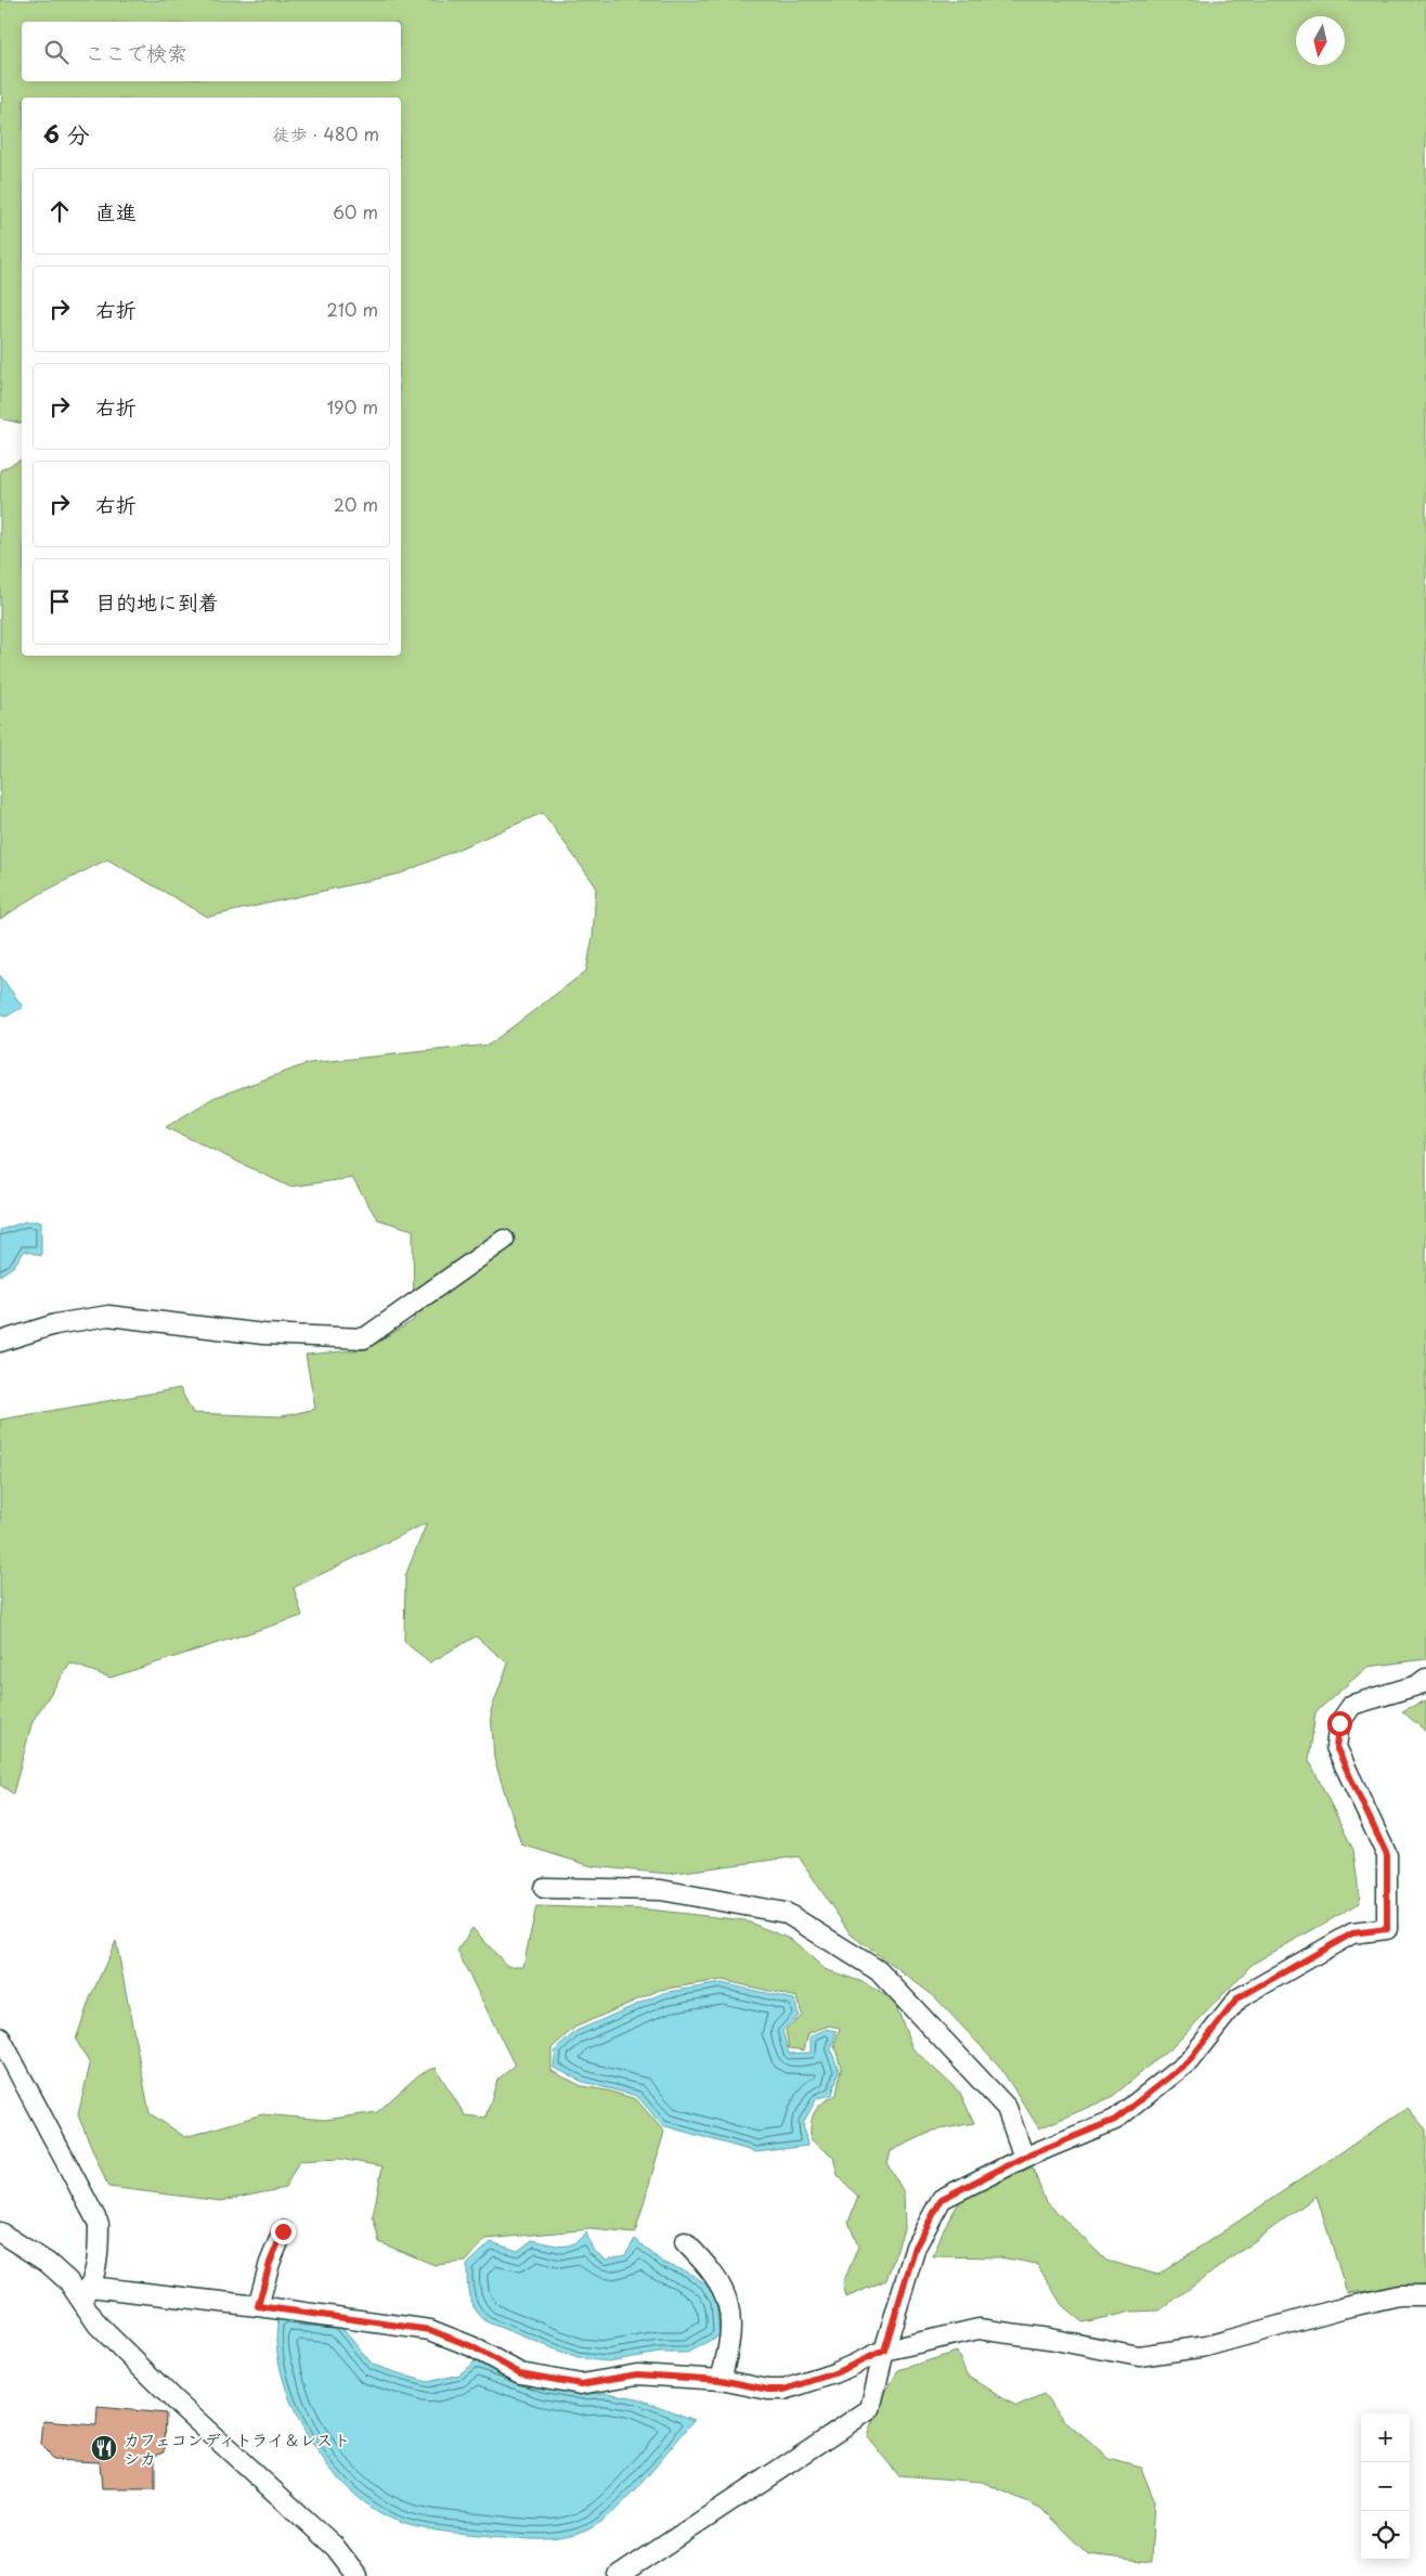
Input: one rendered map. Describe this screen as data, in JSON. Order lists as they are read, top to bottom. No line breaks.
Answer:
{"places":{"restaurant":["カフェコンディトライ＆レスト シカ"]},"north":"bottom","page":{"search":"ここで検索","heading":["6 分","徒歩 · 480 m"],"list":[["直進","60 m"],["右折","210 m"],["右折","190 m"],["右折","20 m"],"目的地に到着"],"map_buttons":["+","−"]}}
